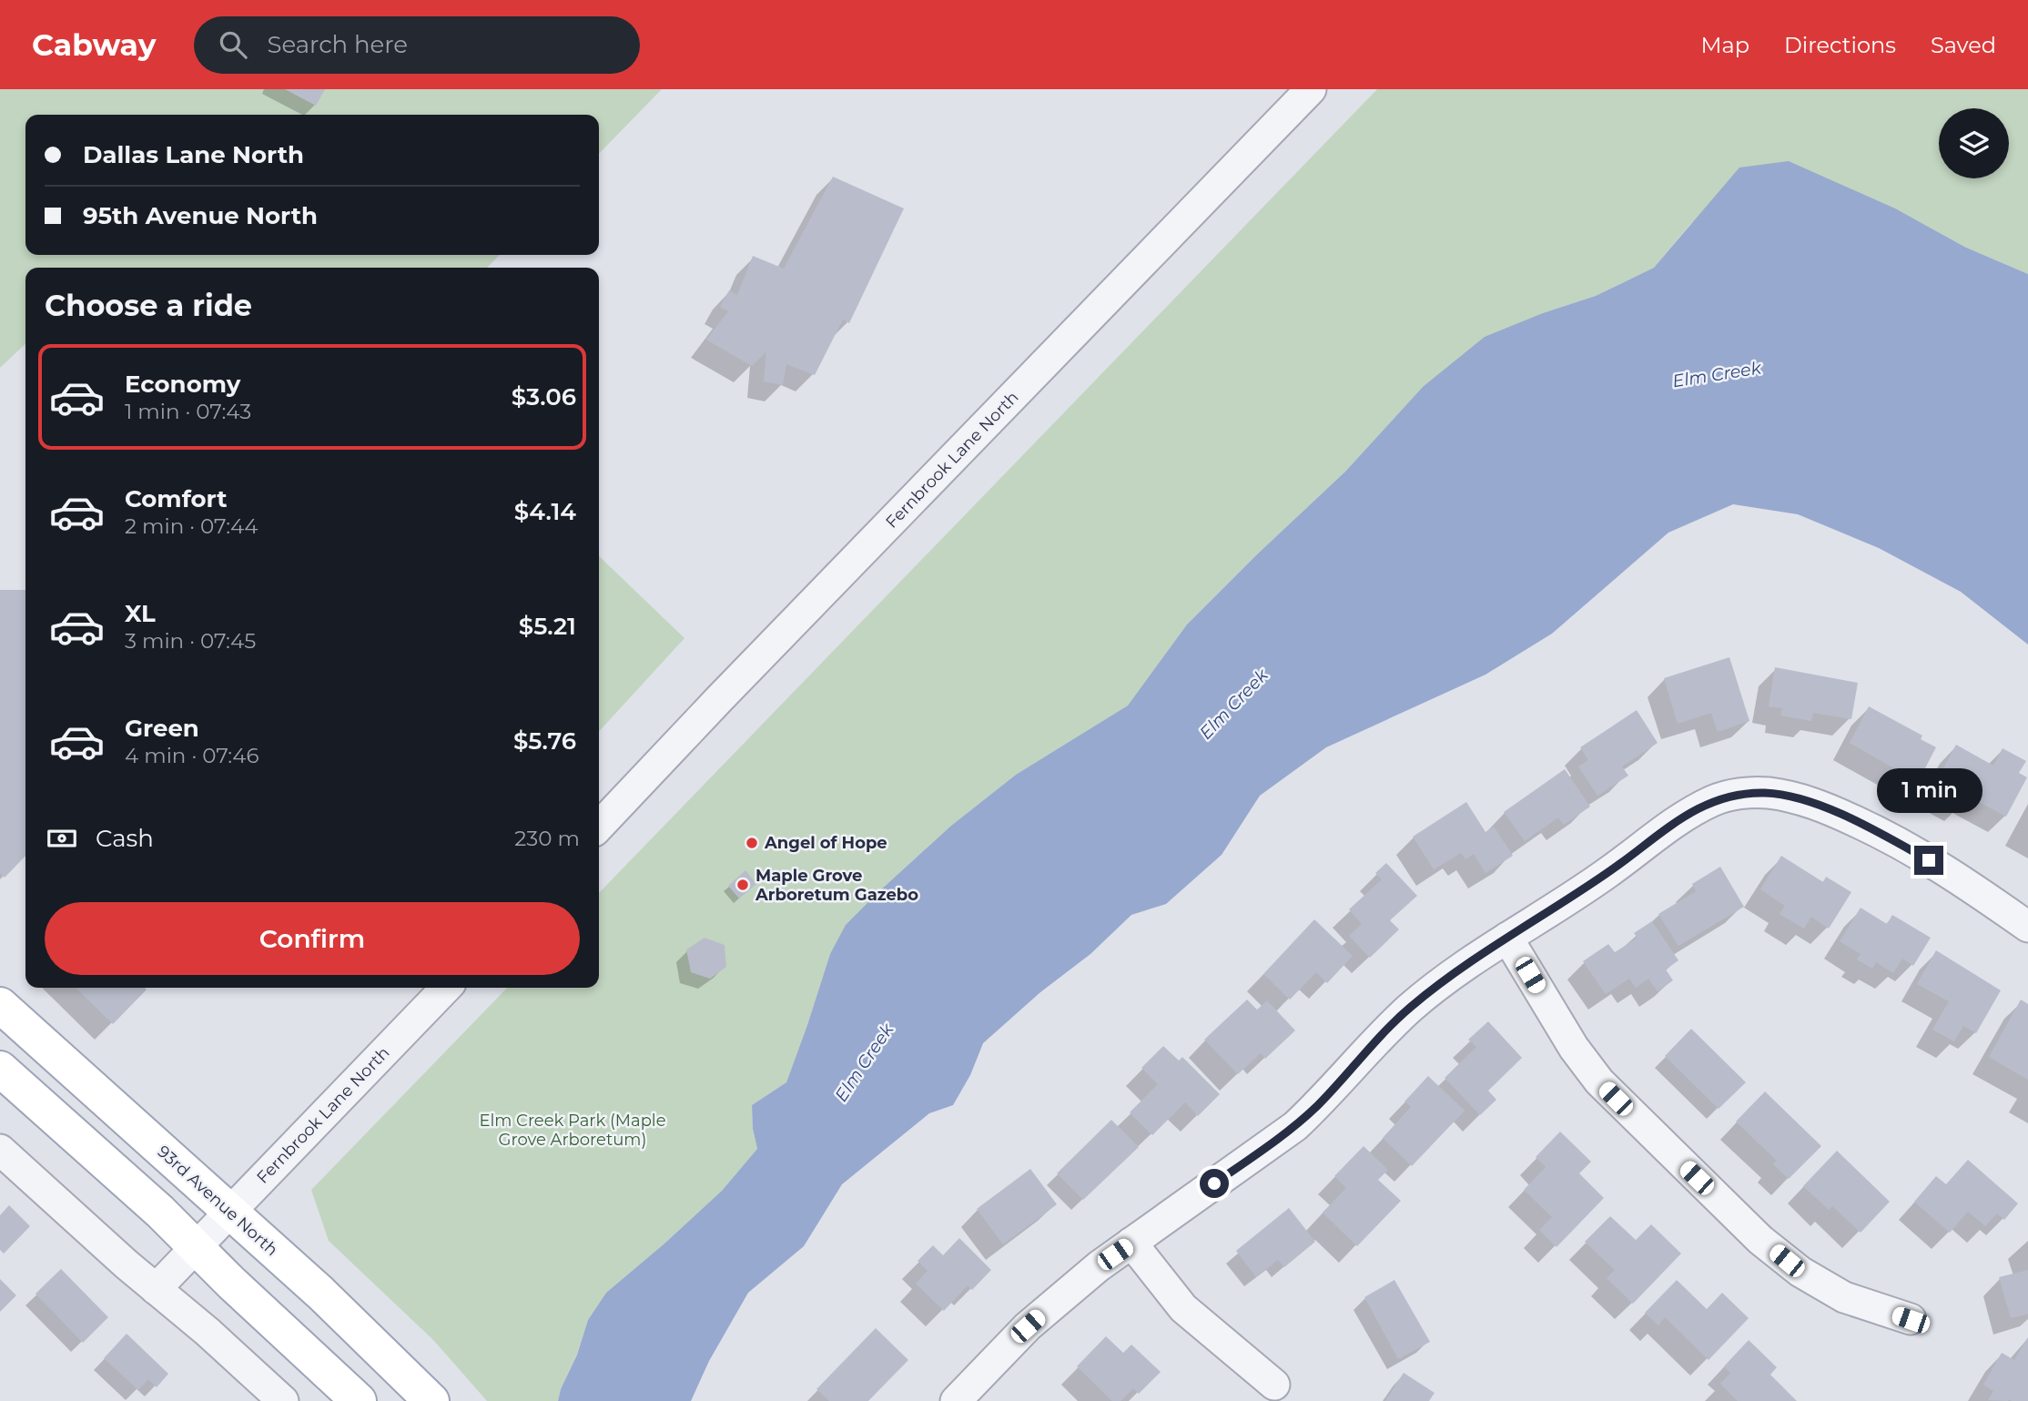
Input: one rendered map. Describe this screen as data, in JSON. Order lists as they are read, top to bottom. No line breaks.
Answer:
{"streets":{"main road":["93rd Avenue North"],"street":["Fernbrook Lane North"]},"crossings":[["Fernbrook Lane North","93rd Avenue North"]],"water":["Elm Creek"],"parks":["Elm Creek Park (Maple Grove Arboretum)"],"places":["Angel of Hope","Maple Grove Arboretum Gazebo"],"page":{"header":"Cabway","search":"Search here","nav":["Map","Directions","Saved"],"banner":["Dallas Lane North","95th Avenue North"],"heading":"Choose a ride","list":[{"name":"Economy","note":"1 min · 07:43","value":"$3.06"},{"name":"Comfort","note":"2 min · 07:44","value":"$4.14"},{"name":"XL","note":"3 min · 07:45","value":"$5.21"},{"name":"Green","note":"4 min · 07:46","value":"$5.76"}],"bubble":"1 min","pay":["Cash","230 m"],"buttons":"Confirm"}}
